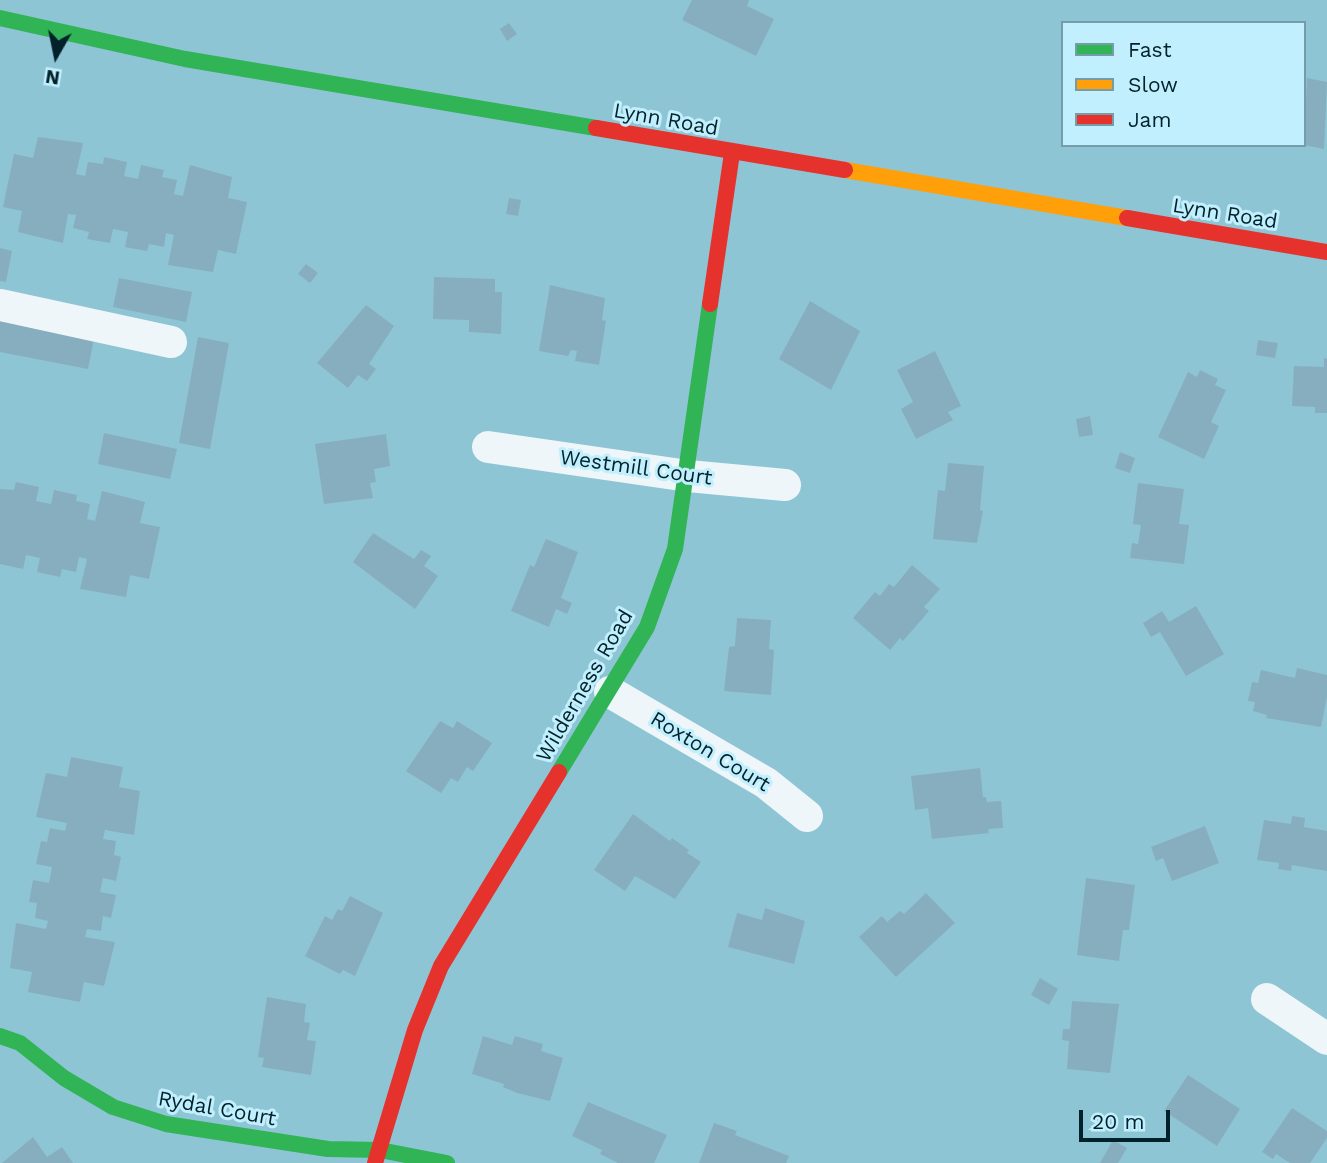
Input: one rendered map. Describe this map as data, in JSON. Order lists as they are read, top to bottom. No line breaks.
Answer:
{"streets":{"street":["Lynn Road","Westmill Court","Wilderness Road","Roxton Court","Rydal Court"]},"crossings":[["Lynn Road","Wilderness Road"],["Westmill Court","Wilderness Road"],["Wilderness Road","Roxton Court"],["Wilderness Road","Rydal Court"]],"legend":["Fast","Slow","Jam"],"scale_bar":"20 m","north":"bottom"}
